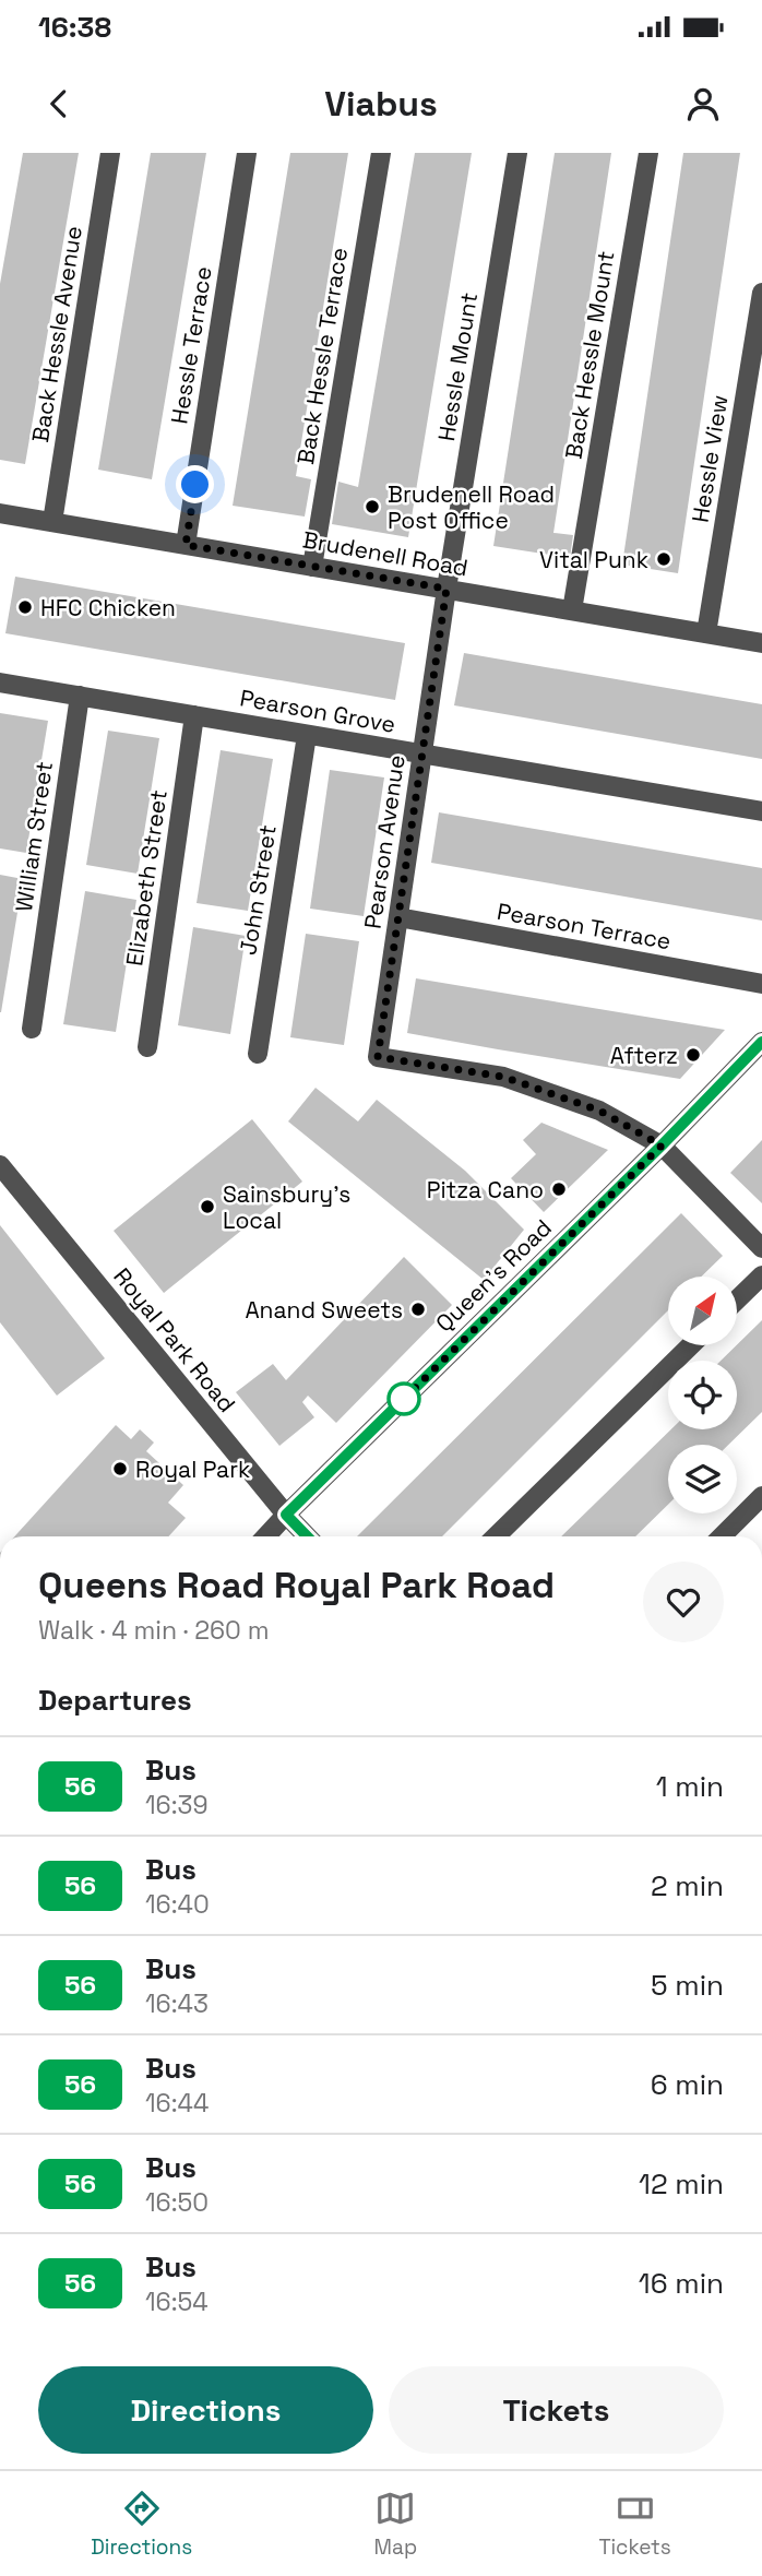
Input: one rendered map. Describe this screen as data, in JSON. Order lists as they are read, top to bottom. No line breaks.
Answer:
{"streets":{"street":["Back Hessle Avenue","Hessle Terrace","Back Hessle Mount","Back Hessle Terrace","Hessle Mount","Hessle View","Brudenell Road","Pearson Grove","William Street","Pearson Avenue","Elizabeth Street","John Street","Pearson Terrace","Queen's Road","Royal Park Road"]},"crossings":[["Back Hessle Avenue","Brudenell Road"],["Hessle Terrace","Brudenell Road"],["Back Hessle Mount","Brudenell Road"],["Back Hessle Terrace","Brudenell Road"],["Hessle Mount","Brudenell Road"],["Hessle Mount","Pearson Avenue"],["Hessle View","Brudenell Road"],["Brudenell Road","Pearson Avenue"],["Pearson Grove","William Street"],["Pearson Grove","Pearson Avenue"],["Pearson Grove","Elizabeth Street"],["Pearson Grove","John Street"],["Pearson Avenue","Pearson Terrace"],["Pearson Avenue","Queen's Road"],["Queen's Road","Royal Park Road"]],"places":["Brudenell Road Post Office","Vital Punk","HFC Chicken","Afterz","Pitza Cano","Sainsbury's Local","Anand Sweets","Royal Park"],"lines":["bus line 56"],"north":"top right","page":{"status":"16:38","header":"Viabus","heading":[["Queens Road Royal Park Road","Walk · 4 min · 260 m"],"Departures"],"list":[{"mark":"56","name":"Bus","note":"16:39","value":"1 min"},{"mark":"56","name":"Bus","note":"16:40","value":"2 min"},{"mark":"56","name":"Bus","note":"16:43","value":"5 min"},{"mark":"56","name":"Bus","note":"16:44","value":"6 min"},{"mark":"56","name":"Bus","note":"16:50","value":"12 min"},{"mark":"56","name":"Bus","note":"16:54","value":"16 min"}],"buttons":["Directions","Tickets"],"tabs":["Directions","Map","Tickets"]}}
